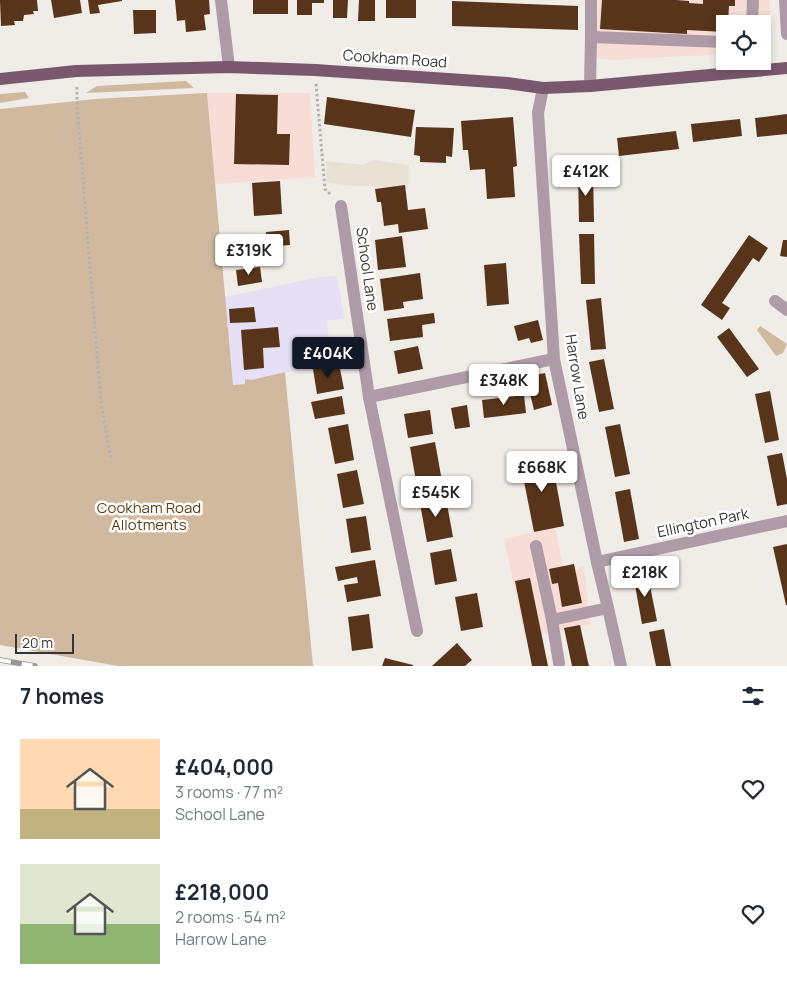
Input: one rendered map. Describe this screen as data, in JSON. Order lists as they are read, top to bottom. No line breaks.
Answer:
{"streets":{"main road":["Cookham Road"],"street":["School Lane","Harrow Lane","Ellington Park"]},"crossings":[["Cookham Road","Harrow Lane"],["Harrow Lane","Ellington Park"]],"parks":["Cookham Road Allotments"],"scale_bar":"20 m","page":{"price":["£412K","£319K","£404K","£348K","£668K","£545K","£218K"],"scale":"20 m","heading":"7 homes","list":[{"name":"£404,000","note":"3 rooms · 77 m² · School Lane"},{"name":"£218,000","note":"2 rooms · 54 m² · Harrow Lane"}]}}
